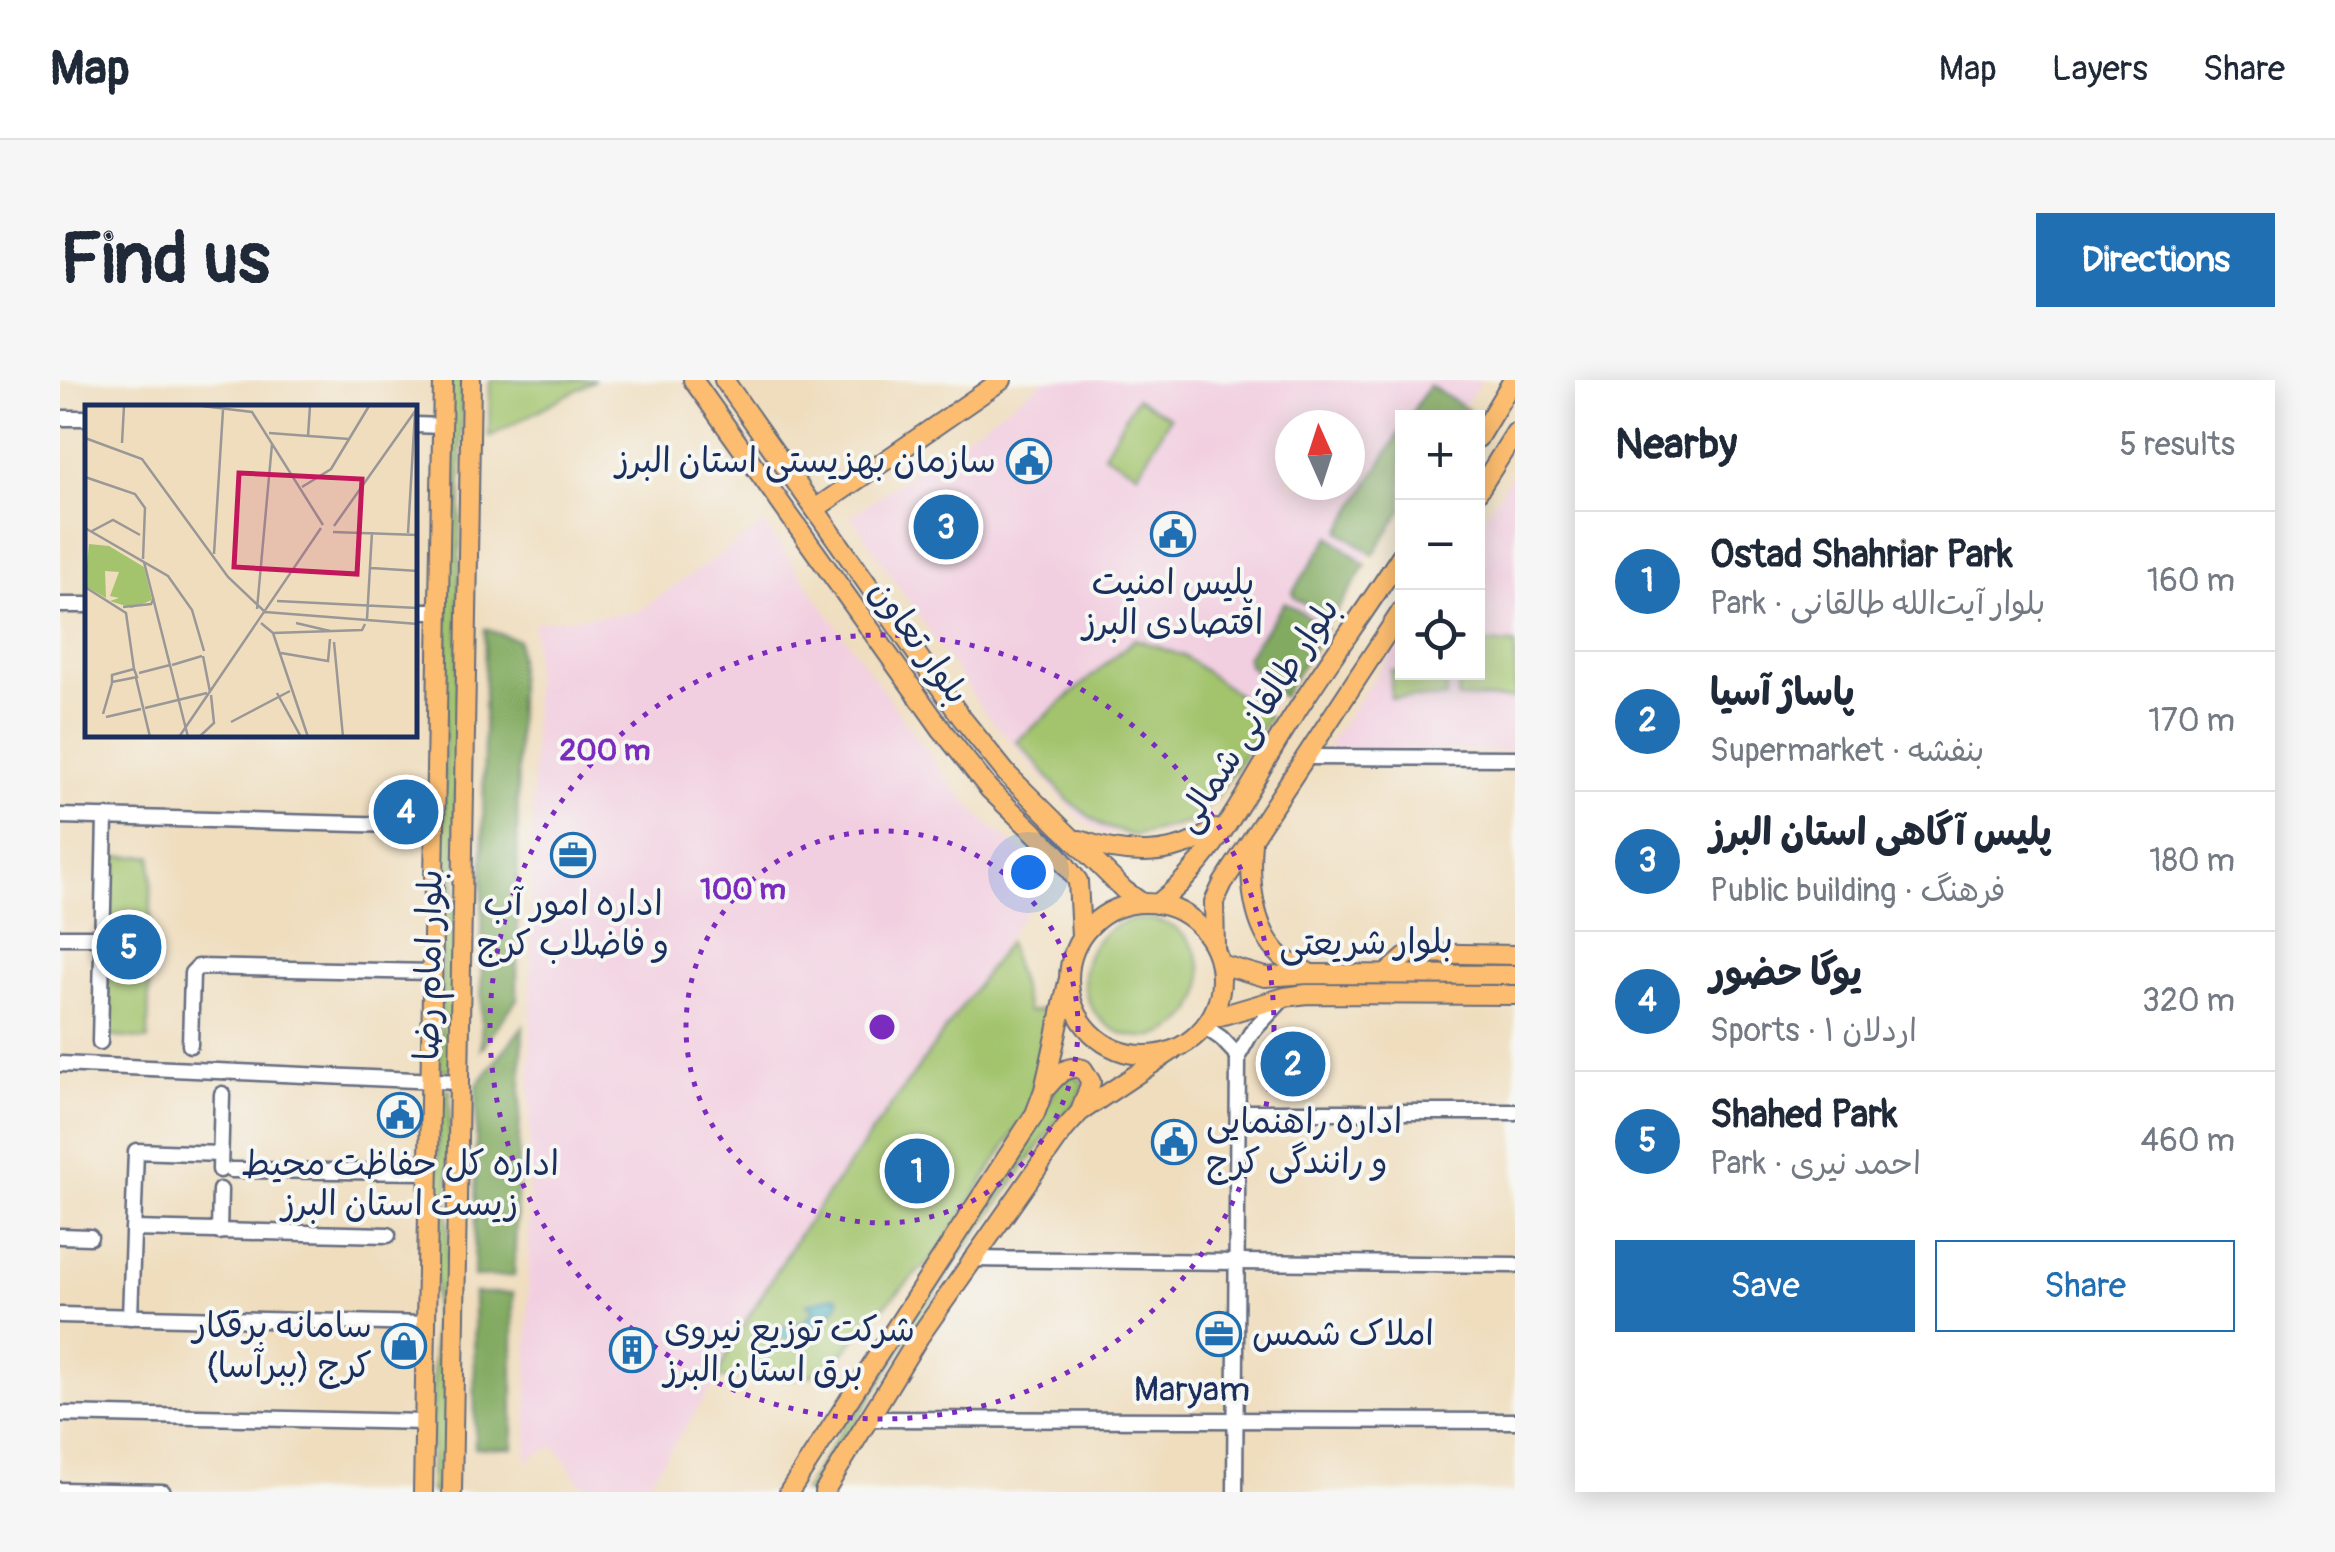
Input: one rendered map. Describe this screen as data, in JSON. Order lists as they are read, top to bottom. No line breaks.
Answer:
{"streets":{"main road":["بلوار تعاون","بلوار طالقانی شمالی","بلوار شریعتی","بلوار امام رضا"],"street":["Maryam"]},"crossings":[["بلوار تعاون","بلوار طالقانی شمالی"],["بلوار تعاون","بلوار شریعتی"],["بلوار طالقانی شمالی","بلوار شریعتی"]],"places":{"public building":["سازمان بهزیستی استان البرز","پلیس امنیت اقتصادی البرز","اداره کل حفاظت محیط زیست استان البرز","اداره راهنمایی و رانندگی کرج"],"office":["اداره امور آب و فاضلاب کرج","املاک شمس"],"shop":["سامانه برقکار کرج (ببرآسا)"],"building":["شرکت توزیع نیروی برق استان البرز"]},"north":"top","page":{"header":"Map","nav":["Map","Layers","Share"],"buttons":["Directions",["Save","Share"]],"title":"Find us","heading":["Nearby","5 results"],"map_buttons":["+","−"],"pins":["3","4","5","2","1"],"list":[{"mark":"1","name":"Ostad Shahriar Park","note":"Park · بلوار آیت‌الله طالقانی","value":"160 m"},{"mark":"2","name":"پاساژ آسیا","note":"Supermarket · بنفشه","value":"170 m"},{"mark":"3","name":"پلیس آگاهی استان البرز","note":"Public building · فرهنگ","value":"180 m"},{"mark":"4","name":"یوگا حضور","note":"Sports · اردلان ۱","value":"320 m"},{"mark":"5","name":"Shahed Park","note":"Park · احمد نیری","value":"460 m"}]},"rings":["200 m","100 m"]}
